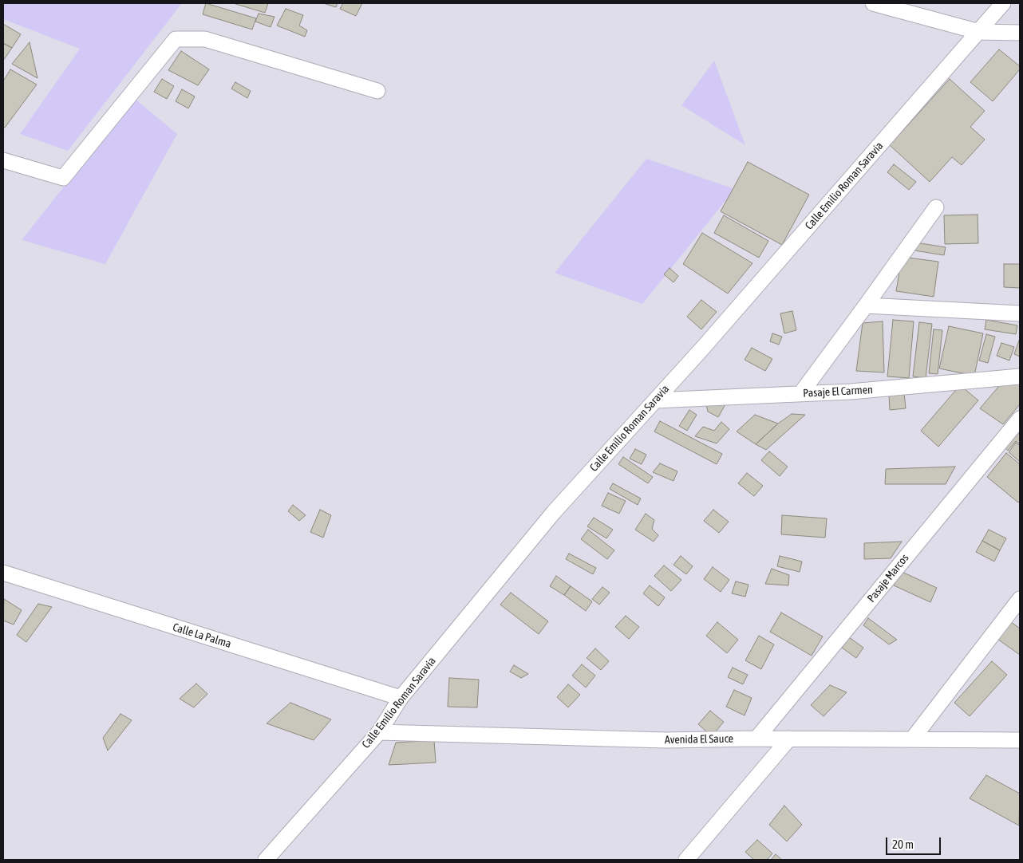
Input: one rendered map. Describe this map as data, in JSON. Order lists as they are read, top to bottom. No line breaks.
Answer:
{"streets":{"street":["Calle Emilio Roman Saravia","Pasaje El Carmen","Pasaje Marcos","Calle La Palma","Avenida El Sauce"]},"crossings":[["Calle Emilio Roman Saravia","Pasaje El Carmen"],["Calle Emilio Roman Saravia","Calle La Palma"],["Calle Emilio Roman Saravia","Avenida El Sauce"],["Pasaje Marcos","Avenida El Sauce"]],"scale_bar":"20 m"}
